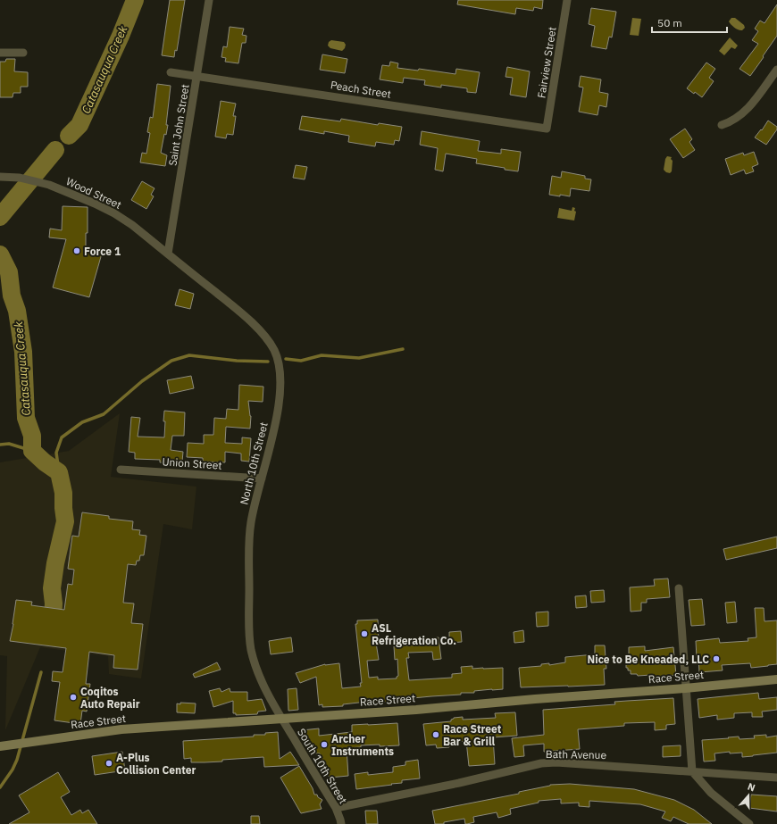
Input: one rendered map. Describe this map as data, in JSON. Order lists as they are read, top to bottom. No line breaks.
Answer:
{"streets":{"main road":["Race Street"],"street":["Fairview Street","Peach Street","Saint John Street","Wood Street","Union Street","North 10th Street","Bath Avenue","South 10th Street"]},"crossings":[["Fairview Street","Peach Street"],["Peach Street","Saint John Street"],["Saint John Street","Wood Street"],["Saint John Street","North 10th Street"],["Wood Street","North 10th Street"],["Union Street","North 10th Street"],["North 10th Street","Race Street"],["North 10th Street","South 10th Street"],["Race Street","South 10th Street"],["Bath Avenue","South 10th Street"]],"water":["Catasauqua Creek"],"places":["Force 1","ASL Refrigeration Co.","Nice to Be Kneaded, LLC","Coqitos Auto Repair","Race Street Bar & Grill","Archer Instruments","A-Plus Collision Center"],"scale_bar":"50 m","north":"top"}
